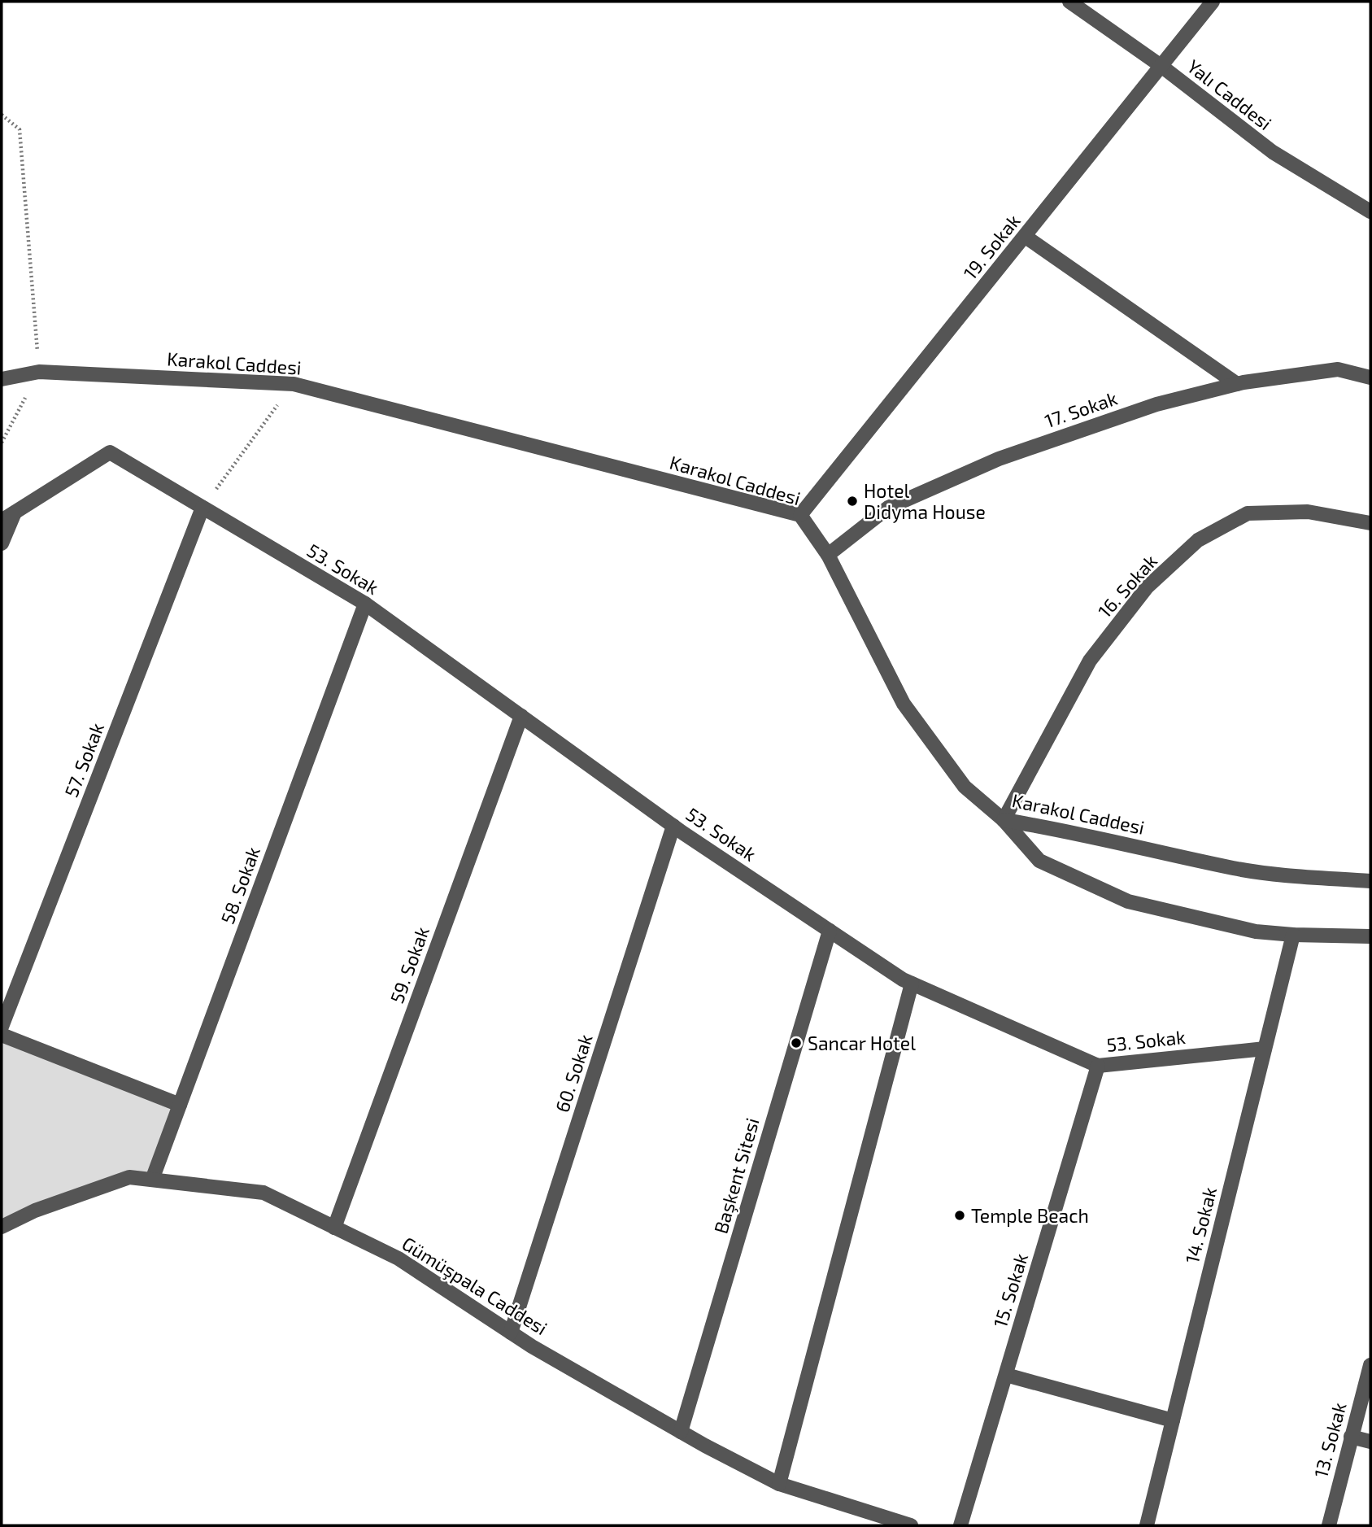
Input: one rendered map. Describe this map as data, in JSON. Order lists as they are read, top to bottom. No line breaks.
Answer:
{"streets":{"street":["Yalı Caddesi","19. Sokak","Karakol Caddesi","17. Sokak","53. Sokak","16. Sokak","57. Sokak","58. Sokak","59. Sokak","60. Sokak","Başkent Sitesi","14. Sokak","Gümüşpala Caddesi","15. Sokak","13. Sokak"]},"crossings":[["Yalı Caddesi","19. Sokak"],["19. Sokak","Karakol Caddesi"],["Karakol Caddesi","17. Sokak"],["Karakol Caddesi","16. Sokak"],["53. Sokak","57. Sokak"],["53. Sokak","58. Sokak"],["53. Sokak","59. Sokak"],["53. Sokak","60. Sokak"],["53. Sokak","Başkent Sitesi"],["53. Sokak","14. Sokak"],["53. Sokak","15. Sokak"],["58. Sokak","Gümüşpala Caddesi"],["59. Sokak","Gümüşpala Caddesi"],["60. Sokak","Gümüşpala Caddesi"],["Başkent Sitesi","Gümüşpala Caddesi"]],"places":["Hotel Didyma House","Sancar Hotel","Temple Beach"]}
